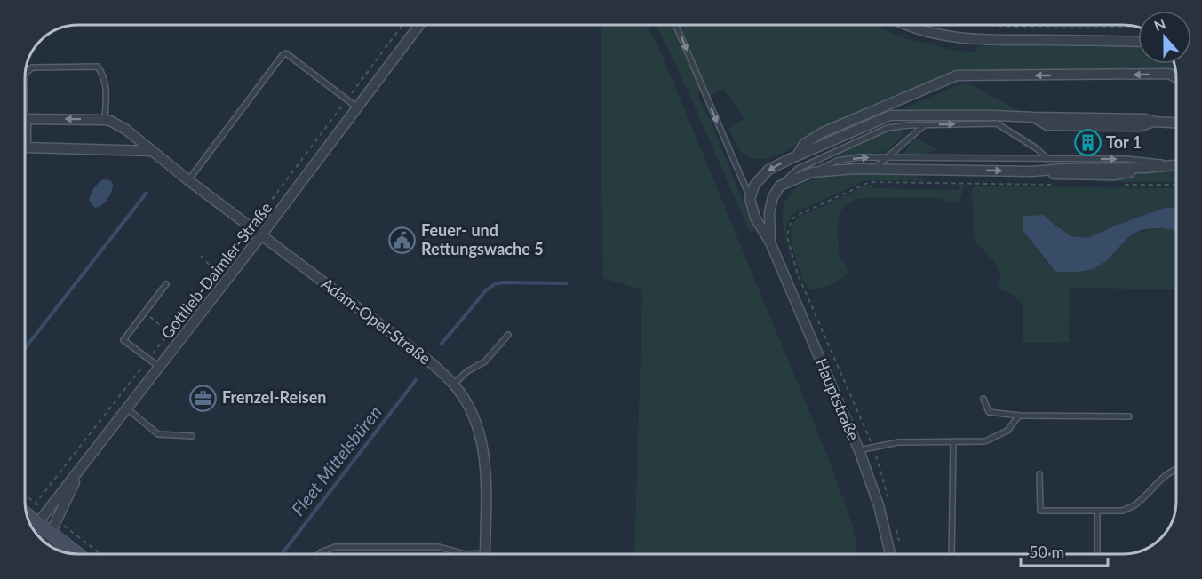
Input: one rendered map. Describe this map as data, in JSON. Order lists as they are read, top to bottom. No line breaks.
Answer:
{"streets":{"street":["Gottlieb-Daimler-Straße","Adam-Opel-Straße","Hauptstraße"]},"crossings":[["Gottlieb-Daimler-Straße","Adam-Opel-Straße"]],"water":["Fleet Mittelsbüren"],"places":{"building":["Tor 1"],"public building":["Feuer- und Rettungswache 5"],"office":["Frenzel-Reisen"]},"scale_bar":"50 m","north":"top"}
